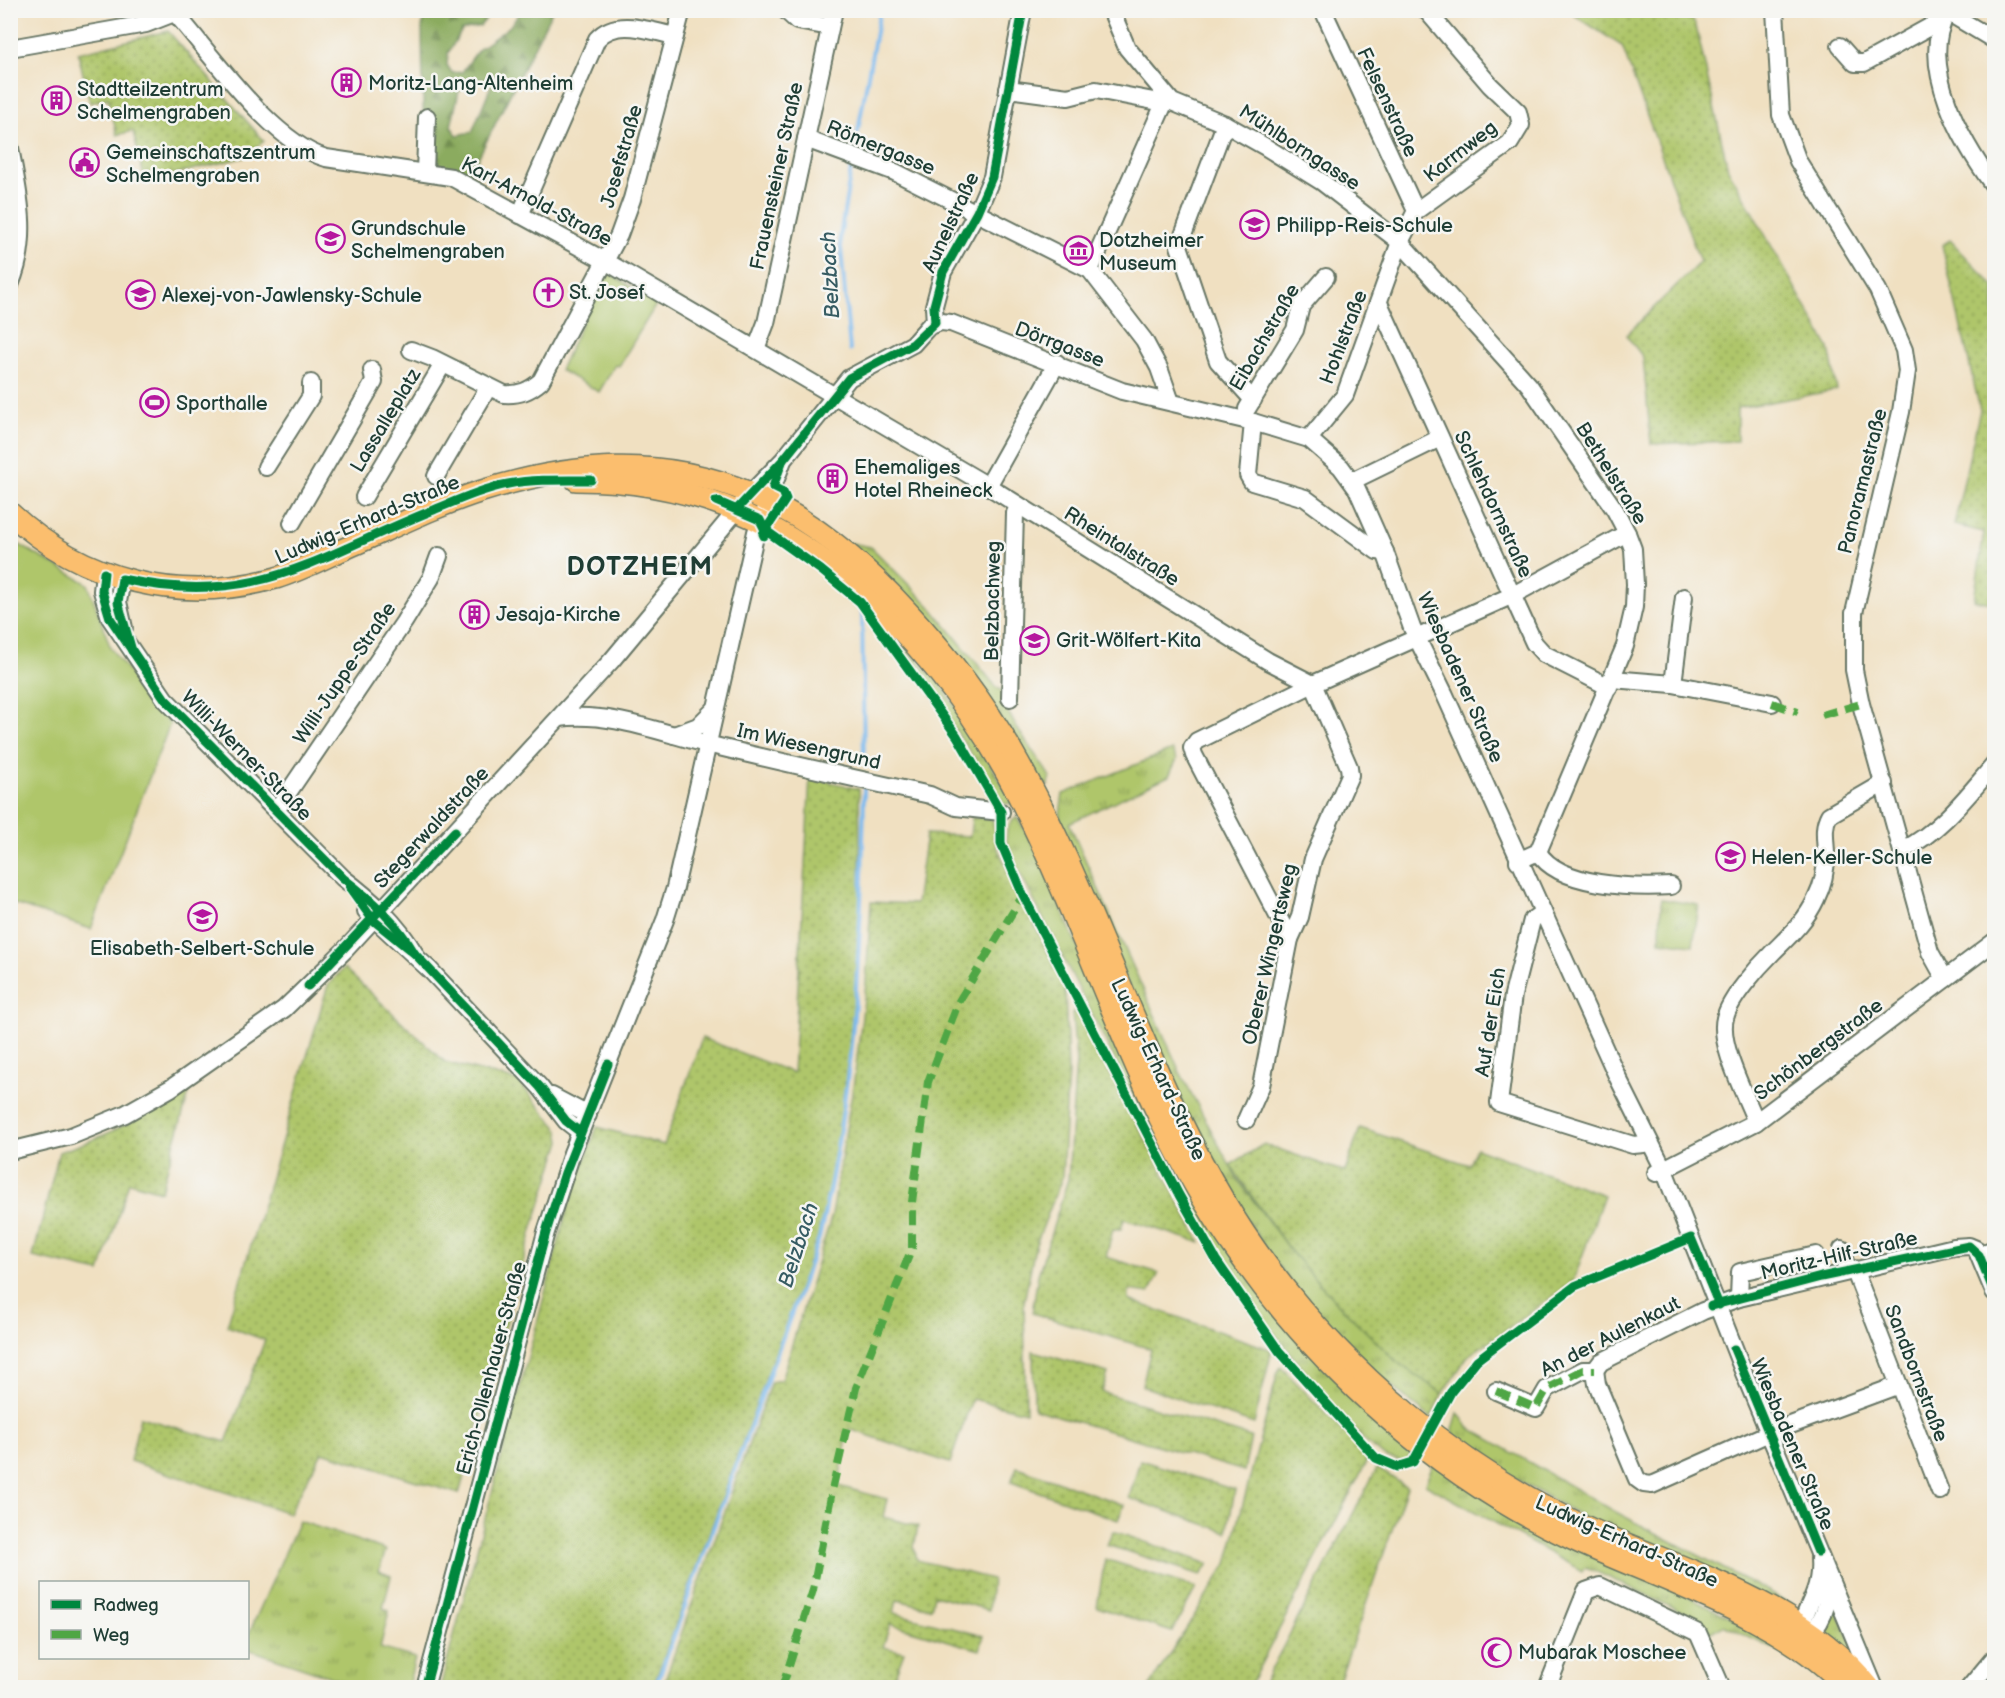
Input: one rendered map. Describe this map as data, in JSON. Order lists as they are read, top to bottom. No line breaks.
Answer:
{"streets":{"main road":["Ludwig-Erhard-Straße"],"street":["Felsenstraße","Römergasse","Mühlborngasse","Karrnweg","Josefstraße","Frauensteiner Straße","Karl-Arnold-Straße","Aunelstraße","Eibachstraße","Hohlstraße","Dörrgasse","Lassalleplatz","Bethelstraße","Panoramastraße","Schlehdornstraße","Rheintalstraße","Belzbachweg","Willi-Juppe-Straße","Wiesbadener Straße","Im Wiesengrund","Willi-Werner-Straße","Stegerwaldstraße","Oberer Wingertsweg","Auf der Eich","Schönbergstraße","Moritz-Hilf-Straße","An der Aulenkaut","Erich-Ollenhauer-Straße","Sandbornstraße"]},"crossings":[["Felsenstraße","Karrnweg"],["Römergasse","Frauensteiner Straße"],["Römergasse","Aunelstraße"],["Römergasse","Dörrgasse"],["Römergasse","Wiesbadener Straße"],["Mühlborngasse","Hohlstraße"],["Mühlborngasse","Bethelstraße"],["Josefstraße","Karl-Arnold-Straße"],["Josefstraße","Lassalleplatz"],["Frauensteiner Straße","Karl-Arnold-Straße"],["Karl-Arnold-Straße","Rheintalstraße"],["Aunelstraße","Dörrgasse"],["Eibachstraße","Wiesbadener Straße"],["Hohlstraße","Bethelstraße"],["Hohlstraße","Schlehdornstraße"],["Hohlstraße","Wiesbadener Straße"],["Dörrgasse","Wiesbadener Straße"],["Bethelstraße","Schlehdornstraße"],["Panoramastraße","Schönbergstraße"],["Ludwig-Erhard-Straße","Wiesbadener Straße"],["Ludwig-Erhard-Straße","Willi-Werner-Straße"],["Ludwig-Erhard-Straße","Stegerwaldstraße"],["Ludwig-Erhard-Straße","Erich-Ollenhauer-Straße"],["Rheintalstraße","Belzbachweg"],["Rheintalstraße","Oberer Wingertsweg"],["Willi-Juppe-Straße","Willi-Werner-Straße"],["Wiesbadener Straße","Auf der Eich"],["Wiesbadener Straße","Schönbergstraße"],["Wiesbadener Straße","Moritz-Hilf-Straße"],["Wiesbadener Straße","An der Aulenkaut"],["Im Wiesengrund","Stegerwaldstraße"],["Im Wiesengrund","Erich-Ollenhauer-Straße"],["Willi-Werner-Straße","Stegerwaldstraße"],["Willi-Werner-Straße","Erich-Ollenhauer-Straße"],["Moritz-Hilf-Straße","An der Aulenkaut"],["Moritz-Hilf-Straße","Sandbornstraße"]],"districts":["DOTZHEIM"],"water":["Belzbach"],"places":{"building":["Moritz-Lang-Altenheim","Stadtteilzentrum Schelmengraben","Ehemaliges Hotel Rheineck","Jesaja-Kirche"],"public building":["Gemeinschaftszentrum Schelmengraben"],"school or university":["Philipp-Reis-Schule","Grundschule Schelmengraben","Alexej-von-Jawlensky-Schule","Grit-Wölfert-Kita","Helen-Keller-Schule","Elisabeth-Selbert-Schule"],"museum":["Dotzheimer Museum"],"church":["St. Josef"],"sports":["Sporthalle"],"mosque":["Mubarak Moschee"]},"legend":["Radweg","Weg"]}
